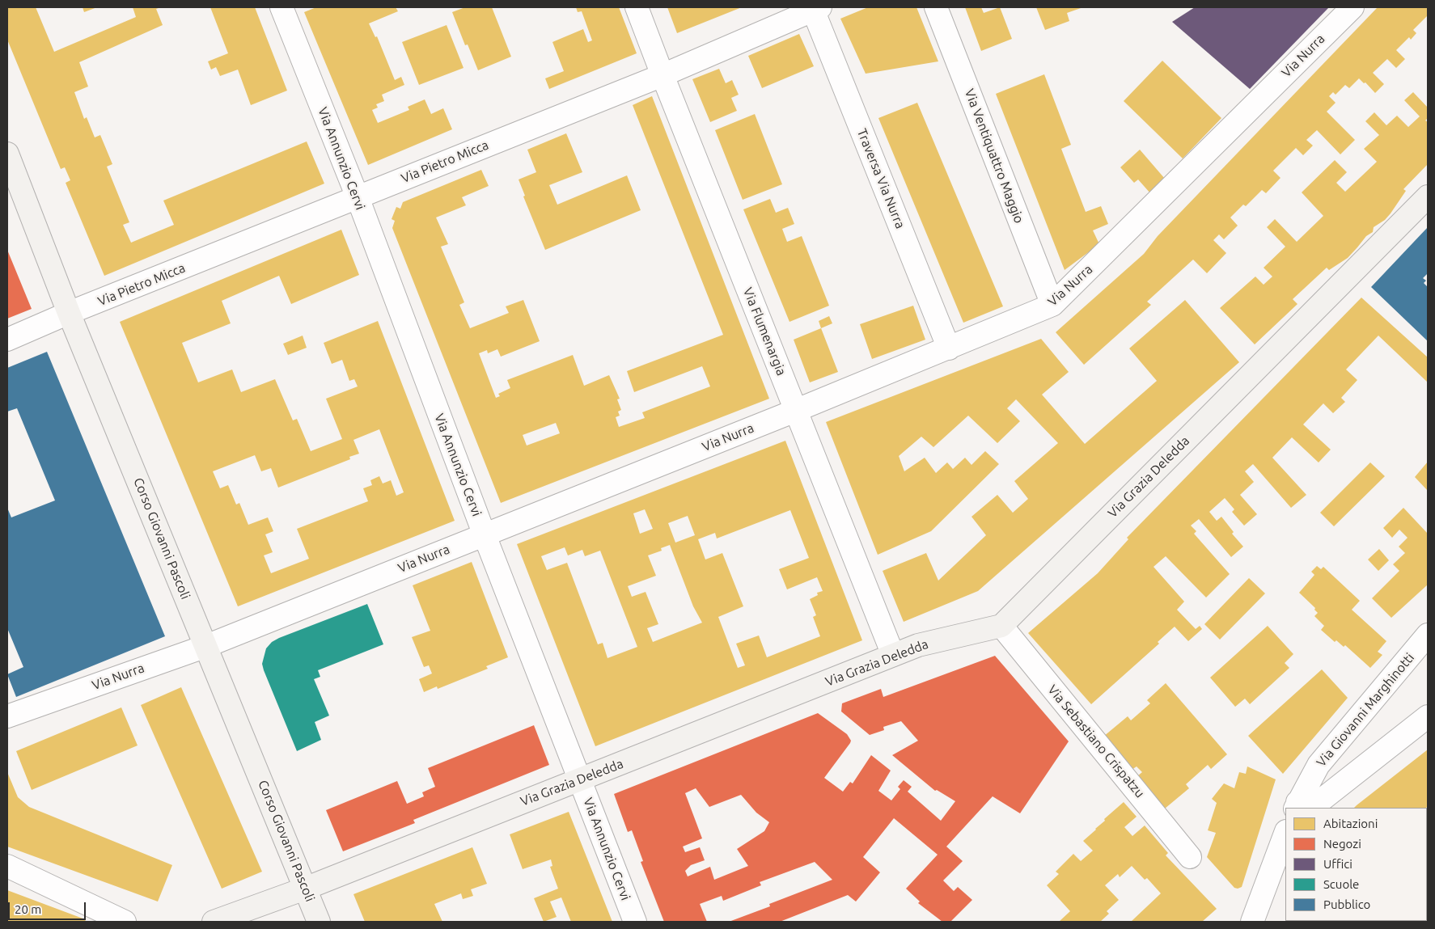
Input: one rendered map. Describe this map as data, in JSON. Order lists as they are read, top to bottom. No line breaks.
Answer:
{"streets":{"street":["Via Nurra","Via Ventiquattro Maggio","Via Annunzio Cervi","Via Pietro Micca","Traversa Via Nurra","Via Flumenargia","Via Grazia Deledda","Corso Giovanni Pascoli","Via Giovanni Marghinotti","Via Sebastiano Crispatzu"]},"crossings":[["Via Nurra","Via Ventiquattro Maggio"],["Via Nurra","Via Annunzio Cervi"],["Via Nurra","Traversa Via Nurra"],["Via Nurra","Via Flumenargia"],["Via Nurra","Corso Giovanni Pascoli"],["Via Annunzio Cervi","Via Pietro Micca"],["Via Annunzio Cervi","Via Grazia Deledda"],["Via Pietro Micca","Traversa Via Nurra"],["Via Pietro Micca","Via Flumenargia"],["Via Pietro Micca","Corso Giovanni Pascoli"],["Via Flumenargia","Via Grazia Deledda"],["Via Grazia Deledda","Corso Giovanni Pascoli"],["Via Grazia Deledda","Via Sebastiano Crispatzu"]],"legend":["Abitazioni","Negozi","Uffici","Scuole","Pubblico"],"scale_bar":"20 m"}
